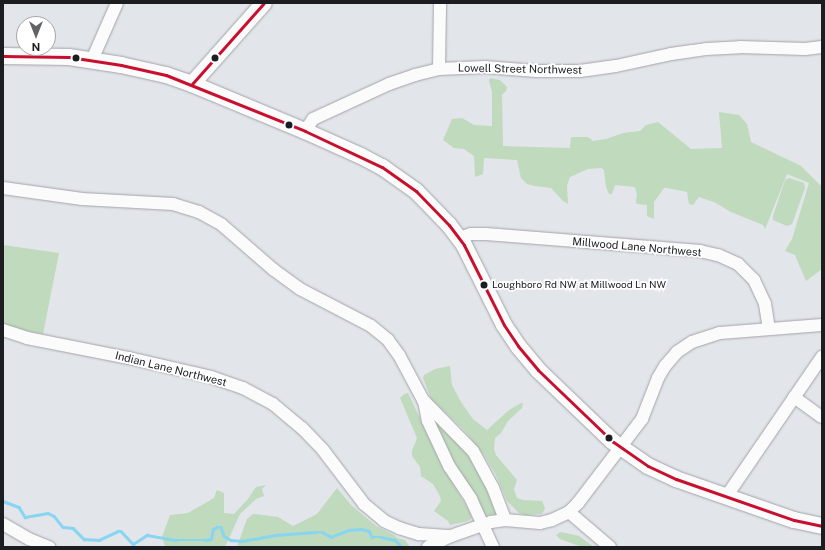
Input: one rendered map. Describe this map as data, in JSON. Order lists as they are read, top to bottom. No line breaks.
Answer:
{"streets":{"street":["Lowell Street Northwest","Millwood Lane Northwest","Indian Lane Northwest"]},"places":["Loughboro Rd NW at Millwood Ln NW"],"north":"bottom"}
